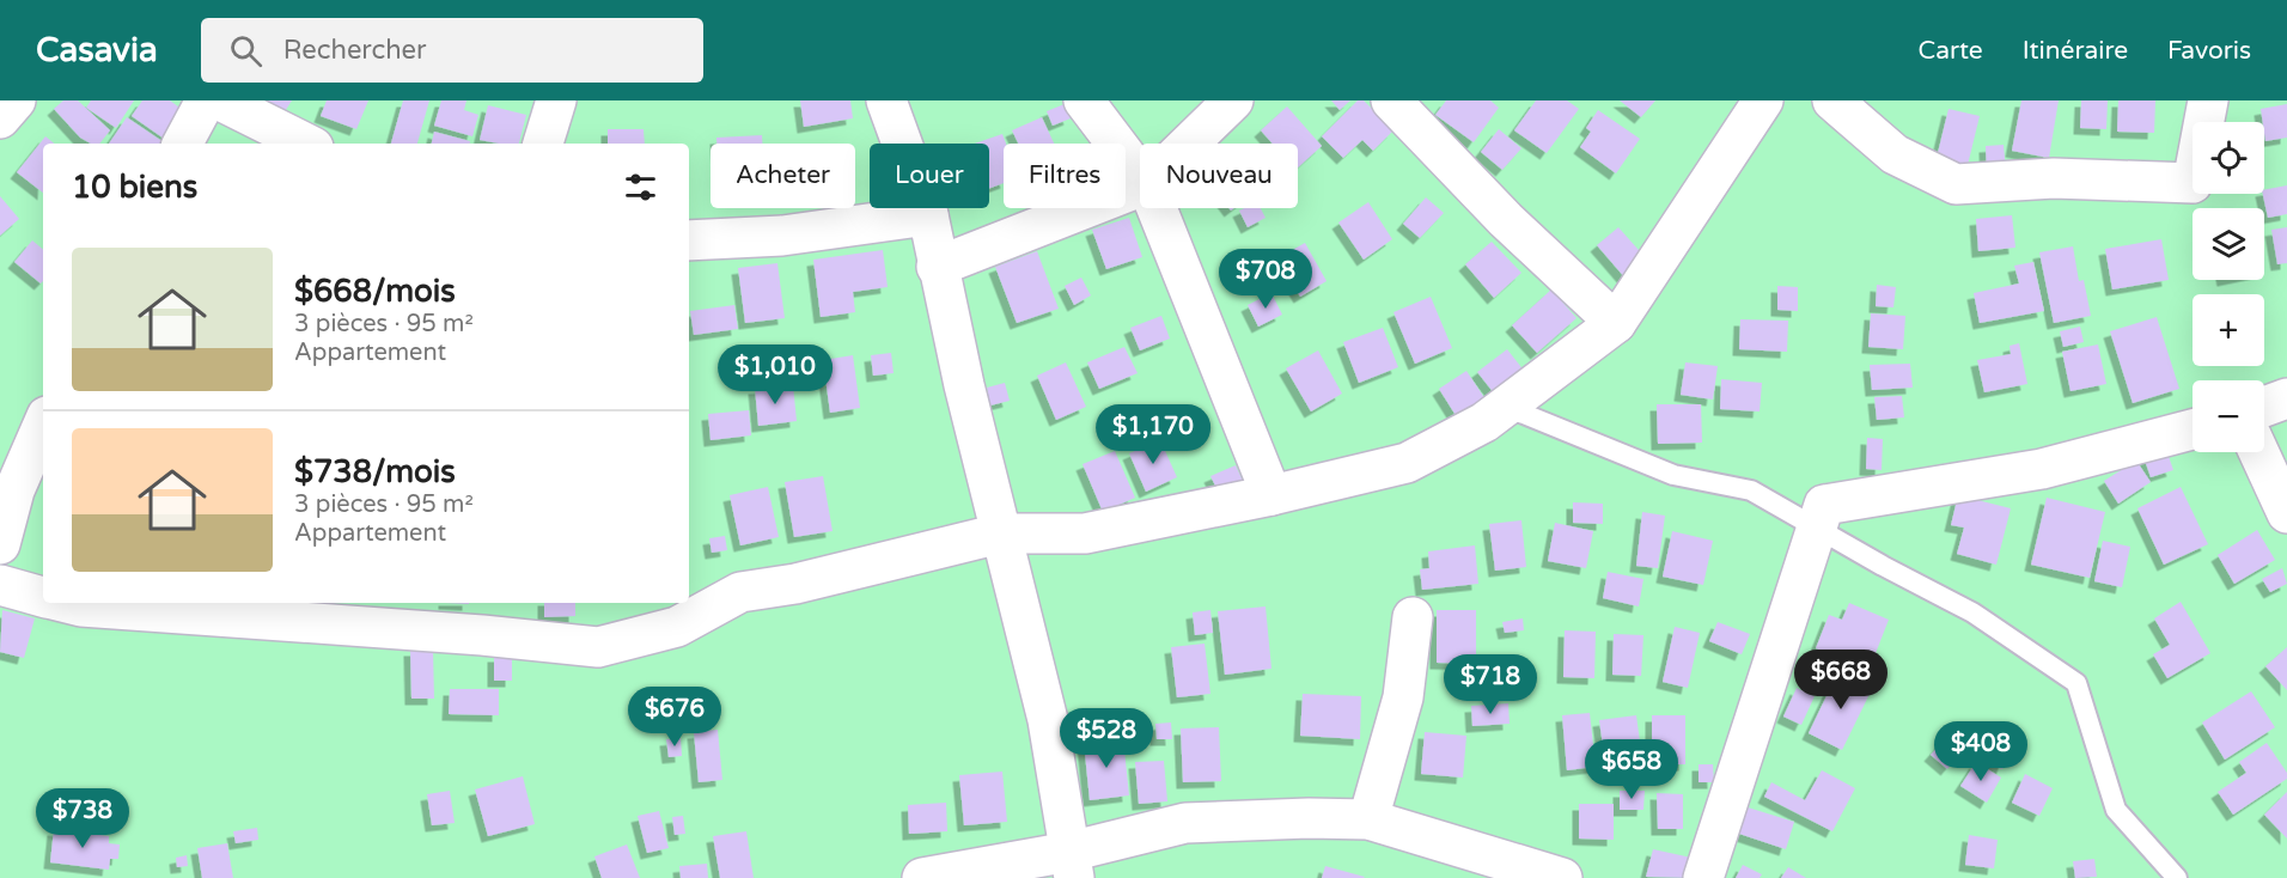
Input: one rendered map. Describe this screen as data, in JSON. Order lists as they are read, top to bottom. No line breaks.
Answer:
{"page":{"header":"Casavia","search":"Rechercher","nav":["Carte","Itinéraire","Favoris"],"map_buttons":["+","−"],"chip":["Acheter","Louer","Filtres","Nouveau"],"heading":"10 biens","list":[{"name":"$668/mois","note":"3 pièces · 95 m² · Appartement"},{"name":"$738/mois","note":"3 pièces · 95 m² · Appartement"}],"price":["$708","$1,010","$1,170","$668","$718","$676","$528","$408","$658","$738"]}}
